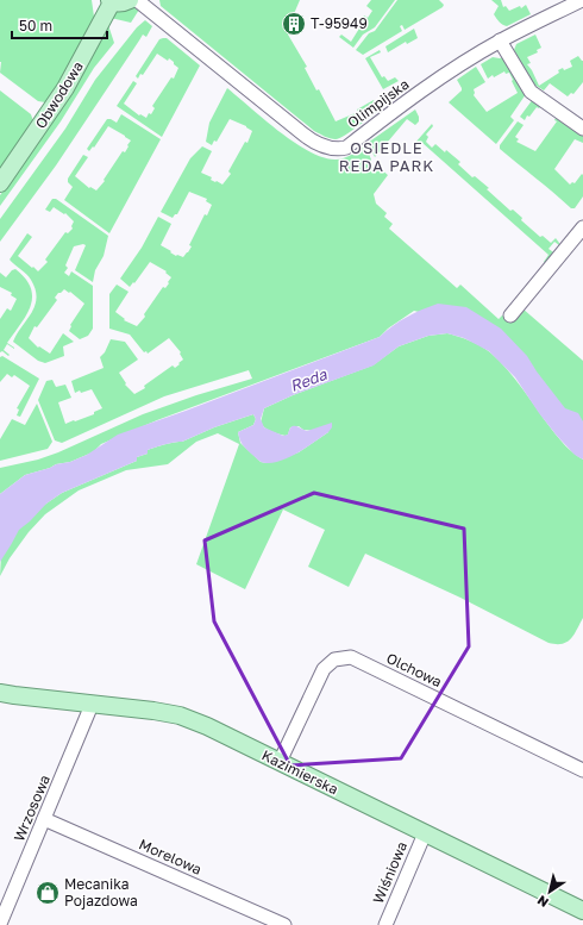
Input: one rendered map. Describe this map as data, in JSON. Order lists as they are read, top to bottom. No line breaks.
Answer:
{"streets":{"main road":["Obwodowa","Kazimierska"],"street":["Olimpijska","Olchowa","Wrzosowa","Morelowa","Wiśniowa"]},"crossings":[["Olchowa","Kazimierska"],["Kazimierska","Wrzosowa"],["Kazimierska","Wiśniowa"],["Wrzosowa","Morelowa"]],"districts":["OSIEDLE REDA PARK"],"water":["Reda"],"places":{"building":["T-95949"],"shop":["Mecanika Pojazdowa"]},"scale_bar":"50 m","north":"bottom left"}
